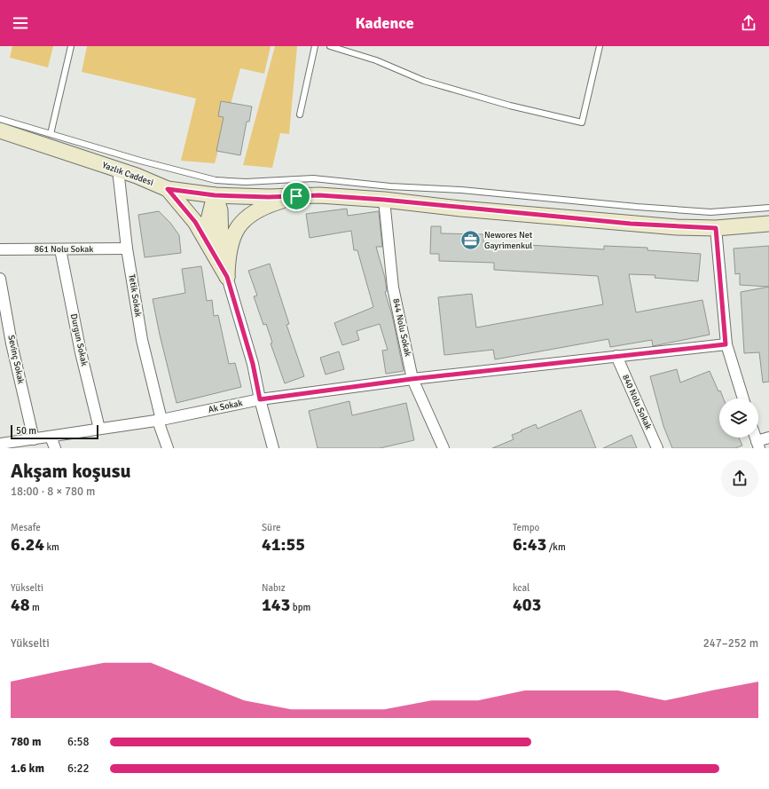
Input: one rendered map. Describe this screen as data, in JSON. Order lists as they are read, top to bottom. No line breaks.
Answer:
{"streets":{"main road":["Yazlık Caddesi"],"street":["861 Nolu Sokak","Tetik Sokak","844 Nolu Sokak","Durgun Sokak","Sevinç Sokak","840 Nolu Sokak","Ak Sokak"]},"crossings":[["Yazlık Caddesi","Tetik Sokak"],["Yazlık Caddesi","844 Nolu Sokak"],["861 Nolu Sokak","Tetik Sokak"],["861 Nolu Sokak","Durgun Sokak"],["Tetik Sokak","Ak Sokak"],["844 Nolu Sokak","Ak Sokak"],["Durgun Sokak","Ak Sokak"],["Sevinç Sokak","Ak Sokak"],["840 Nolu Sokak","Ak Sokak"]],"places":{"office":["Newores Net Gayrimenkul"]},"scale_bar":"50 m","page":{"header":"Kadence","scale":"50 m","heading":["Akşam koşusu","18:00 · 8 × 780 m"],"stats":[["Mesafe","6.24 km"],["Süre","41:55"],["Tempo","6:43 /km"],["Yükselti","48 m"],["Nabız","143 bpm"],["kcal","403"]],"chart":["Yükselti","247–252 m"],"list":[{"name":"780 m","note":"6:58"},{"name":"1.6 km","note":"6:22"}]}}
